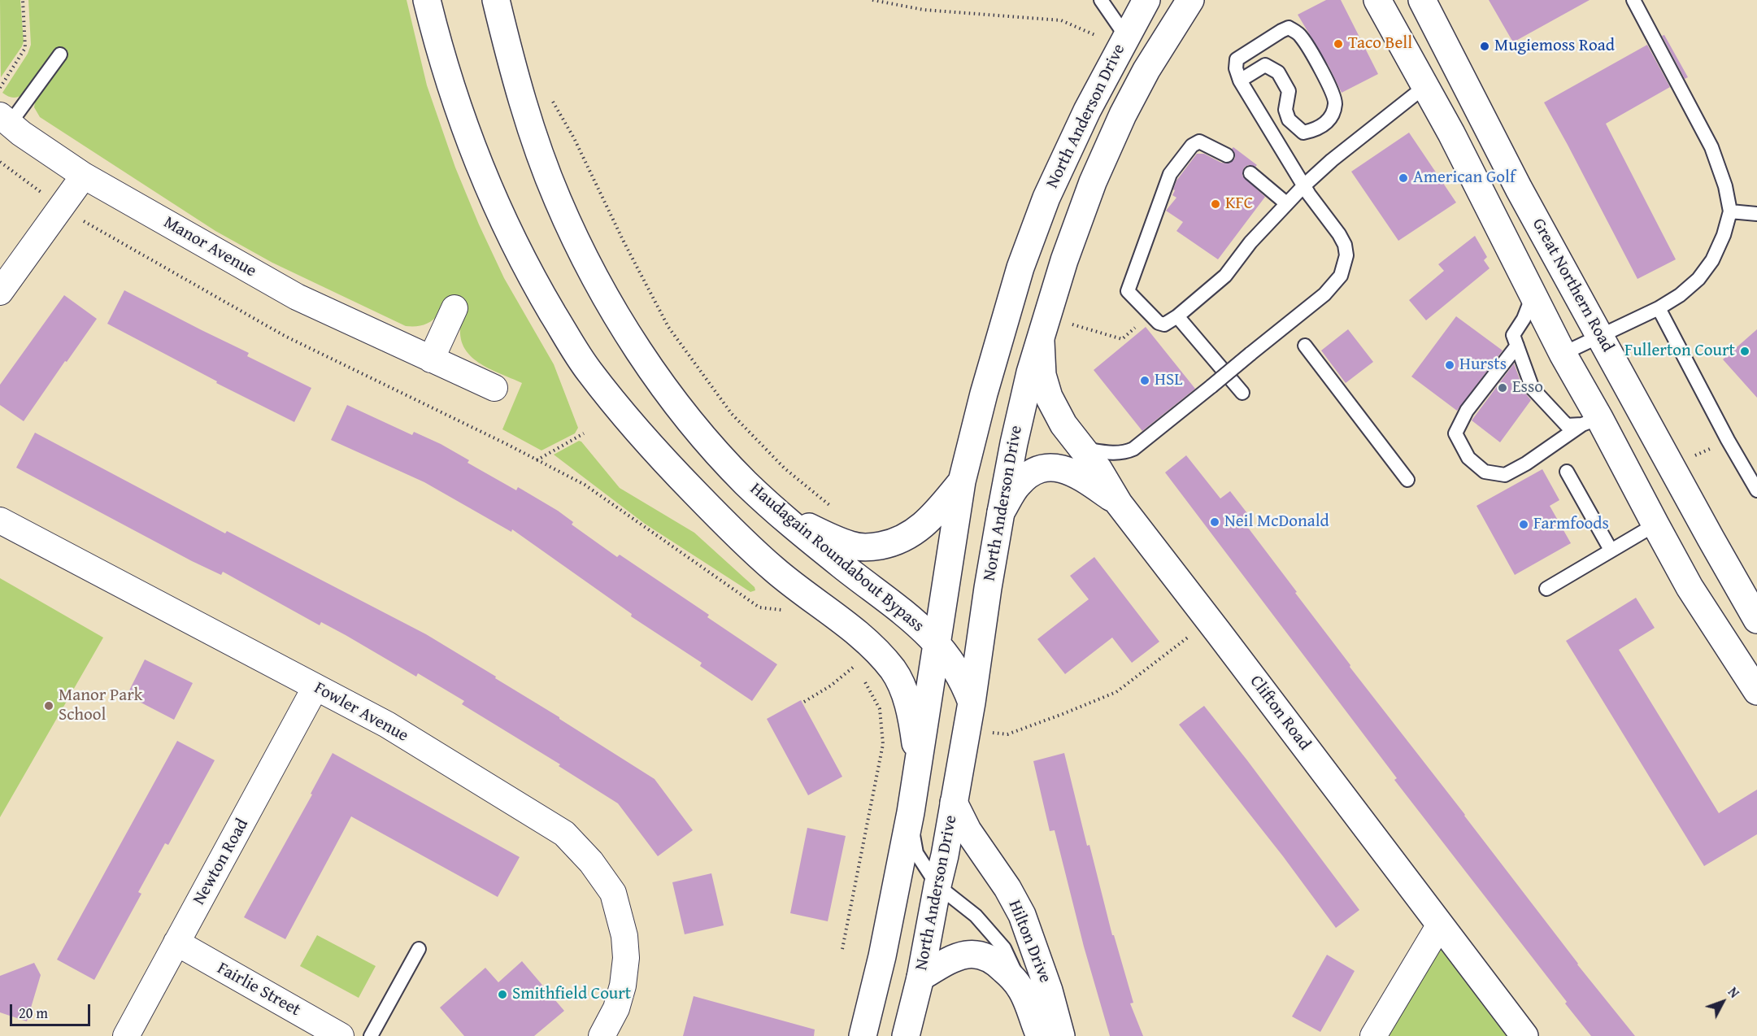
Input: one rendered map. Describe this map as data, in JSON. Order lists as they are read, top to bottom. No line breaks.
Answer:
{"streets":{"main road":["North Anderson Drive","Great Northern Road","Haudagain Roundabout Bypass","Clifton Road","Hilton Drive"],"street":["Manor Avenue","Fowler Avenue","Newton Road","Fairlie Street"]},"crossings":[["North Anderson Drive","Haudagain Roundabout Bypass"],["North Anderson Drive","Clifton Road"],["North Anderson Drive","Hilton Drive"],["Fowler Avenue","Newton Road"],["Newton Road","Fairlie Street"]],"places":["Taco Bell","Mugiemoss Road","American Golf","KFC","Fullerton Court","Hursts","HSL","Esso","Neil McDonald","Farmfoods","Manor Park School","Smithfield Court"],"scale_bar":"20 m","north":"top right"}
